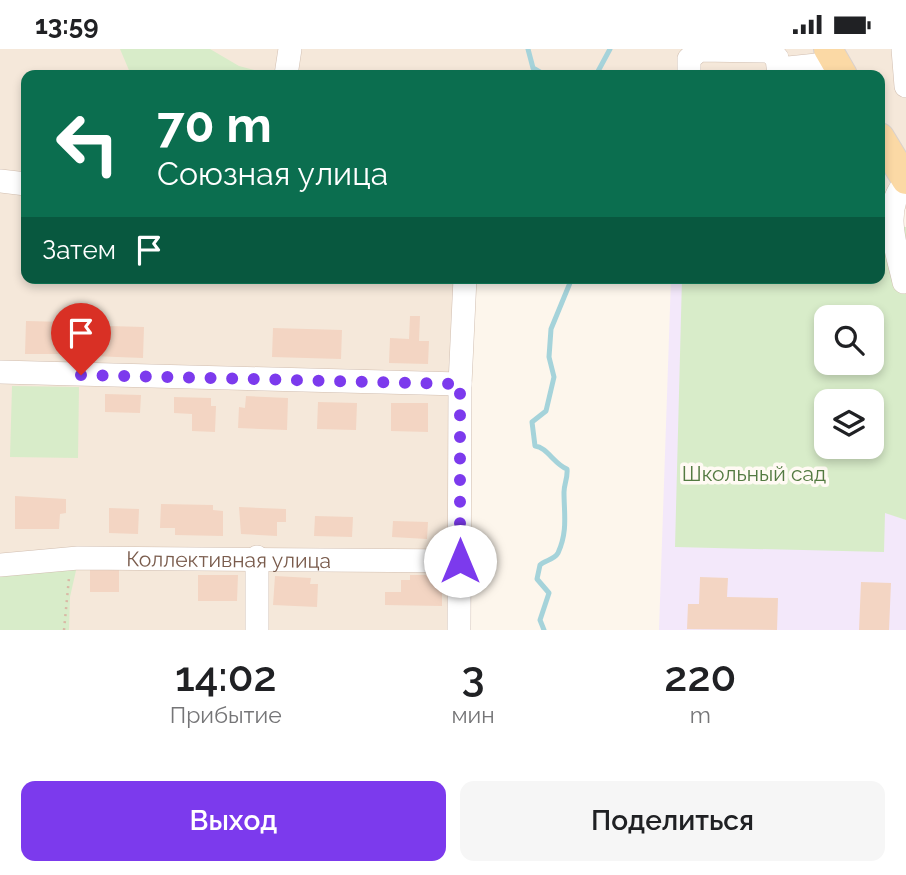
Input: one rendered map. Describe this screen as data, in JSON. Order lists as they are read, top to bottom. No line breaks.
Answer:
{"streets":{"street":["Коллективная улица"]},"parks":["Школьный сад"],"page":{"status":"13:59","turn":["70 m","Союзная улица"],"then":"Затем","eta":["14:02","Прибытие","3","мин","220","m"],"buttons":["Выход","Поделиться"]}}
